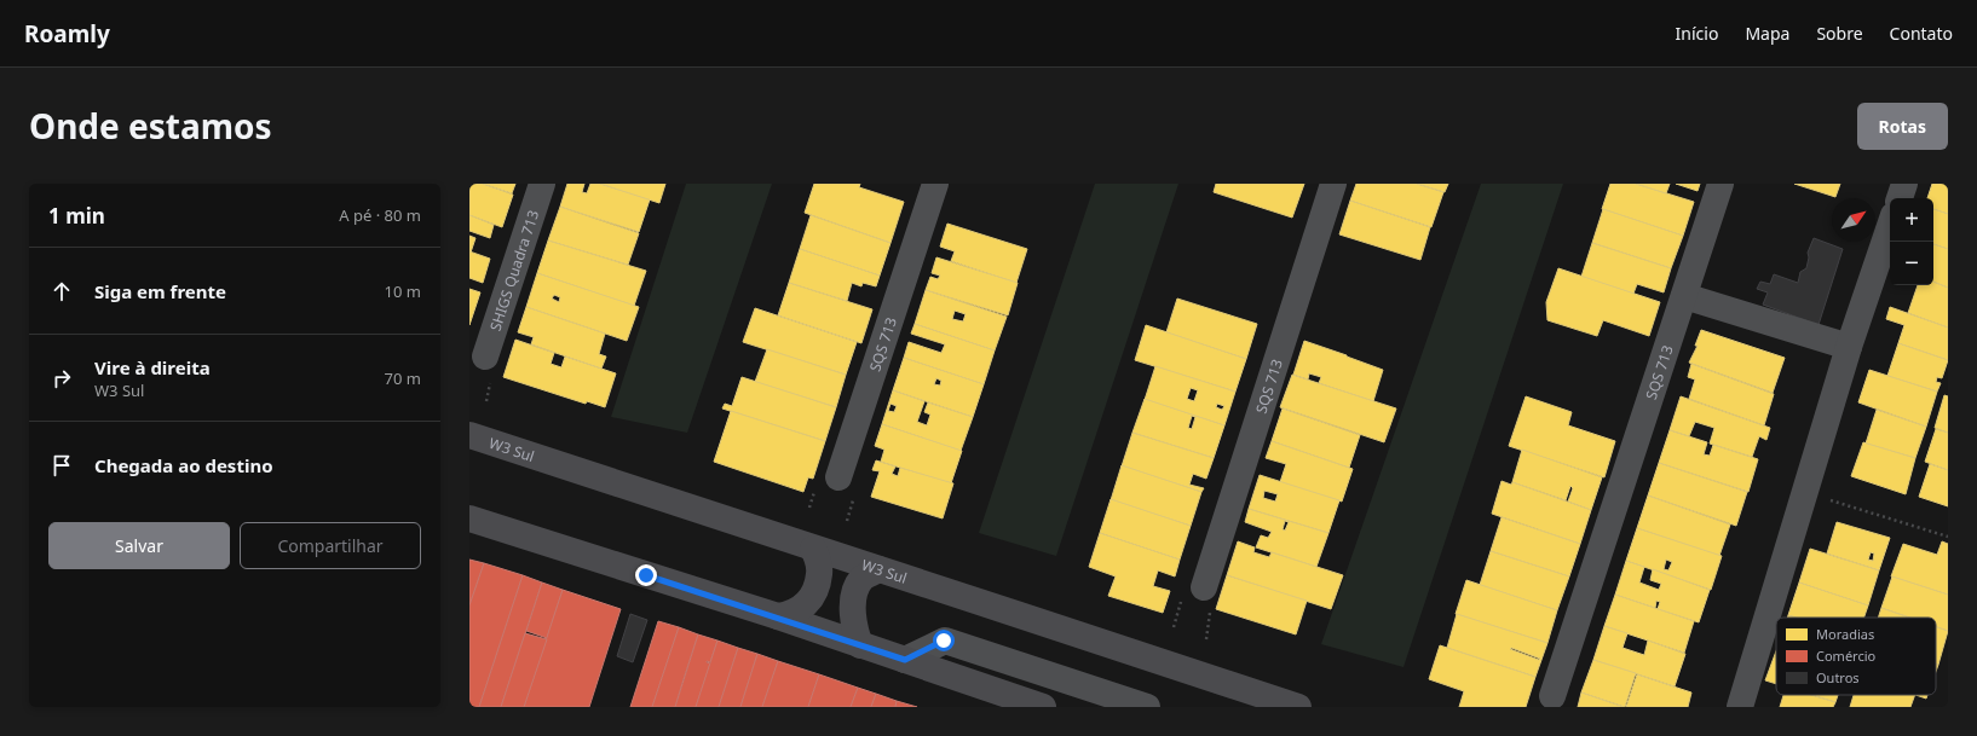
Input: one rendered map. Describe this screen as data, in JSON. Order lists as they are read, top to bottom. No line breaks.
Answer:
{"streets":{"main road":["W3 Sul"],"street":["SHIGS Quadra 713","SQS 713"]},"legend":["Moradias","Comércio","Outros"],"north":"top right","page":{"header":"Roamly","nav":["Início","Mapa","Sobre","Contato"],"title":"Onde estamos","buttons":["Rotas",["Salvar","Compartilhar"]],"heading":["1 min","A pé · 80 m"],"map_buttons":["+","−"],"list":[["Siga em frente","10 m"],["Vire à direita","W3 Sul","70 m"],"Chegada ao destino"]}}
